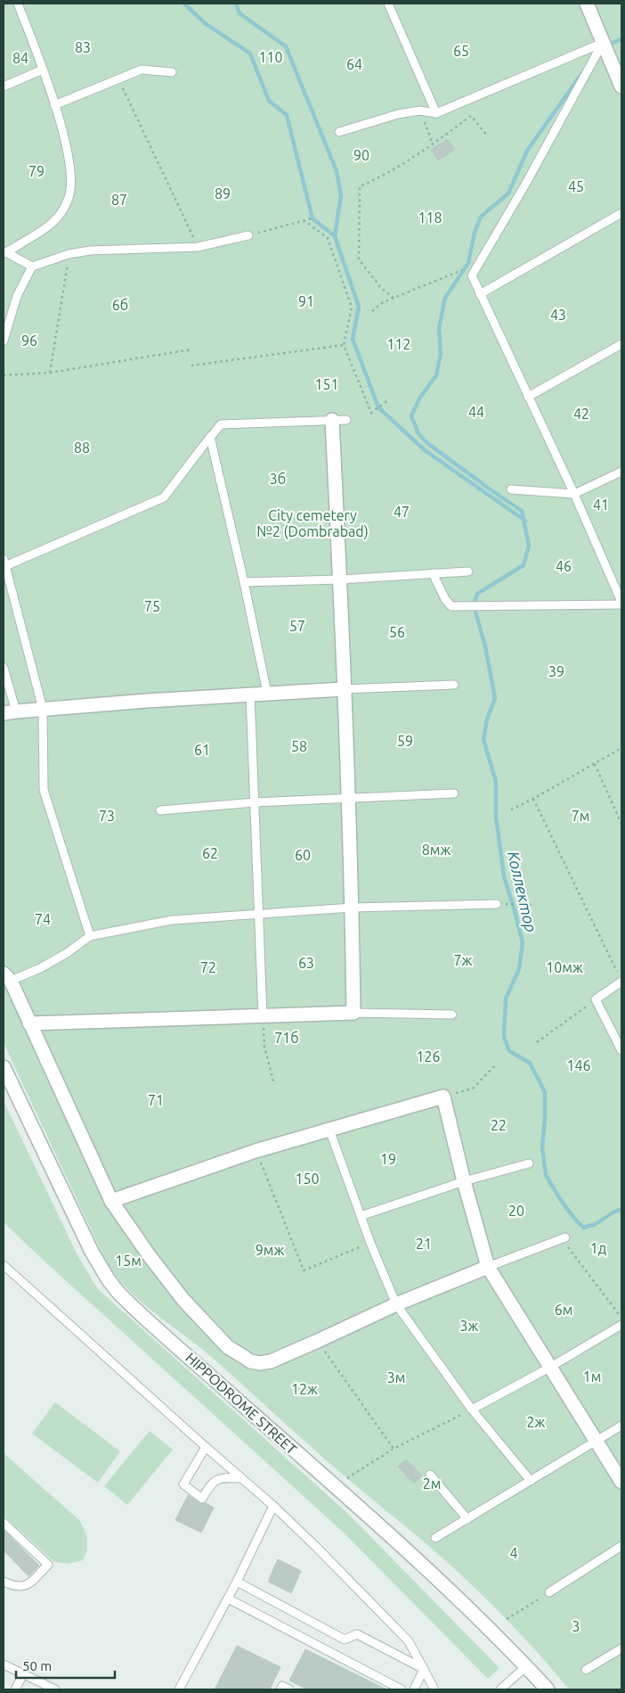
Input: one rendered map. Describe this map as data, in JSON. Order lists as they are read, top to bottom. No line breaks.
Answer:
{"streets":{"street":["HIPPODROME STREET"]},"water":["Коллектор"],"parks":["83","65","110","84","64","90","79","45","89","87","118","91","6б","43","96","112","151","44","42","88","3б","41","47","City cemetery №2 (Dombrabad)","46","75","57","56","39","59","58","61","73","7м","8мж","62","60","74","7ж","63","72","10мж","71б","126","146","71","22","19","150","20","21","1д","9мж","15м","6м","3ж","1м","3м","12ж","2ж","2м","4","3"],"scale_bar":"50 m"}
